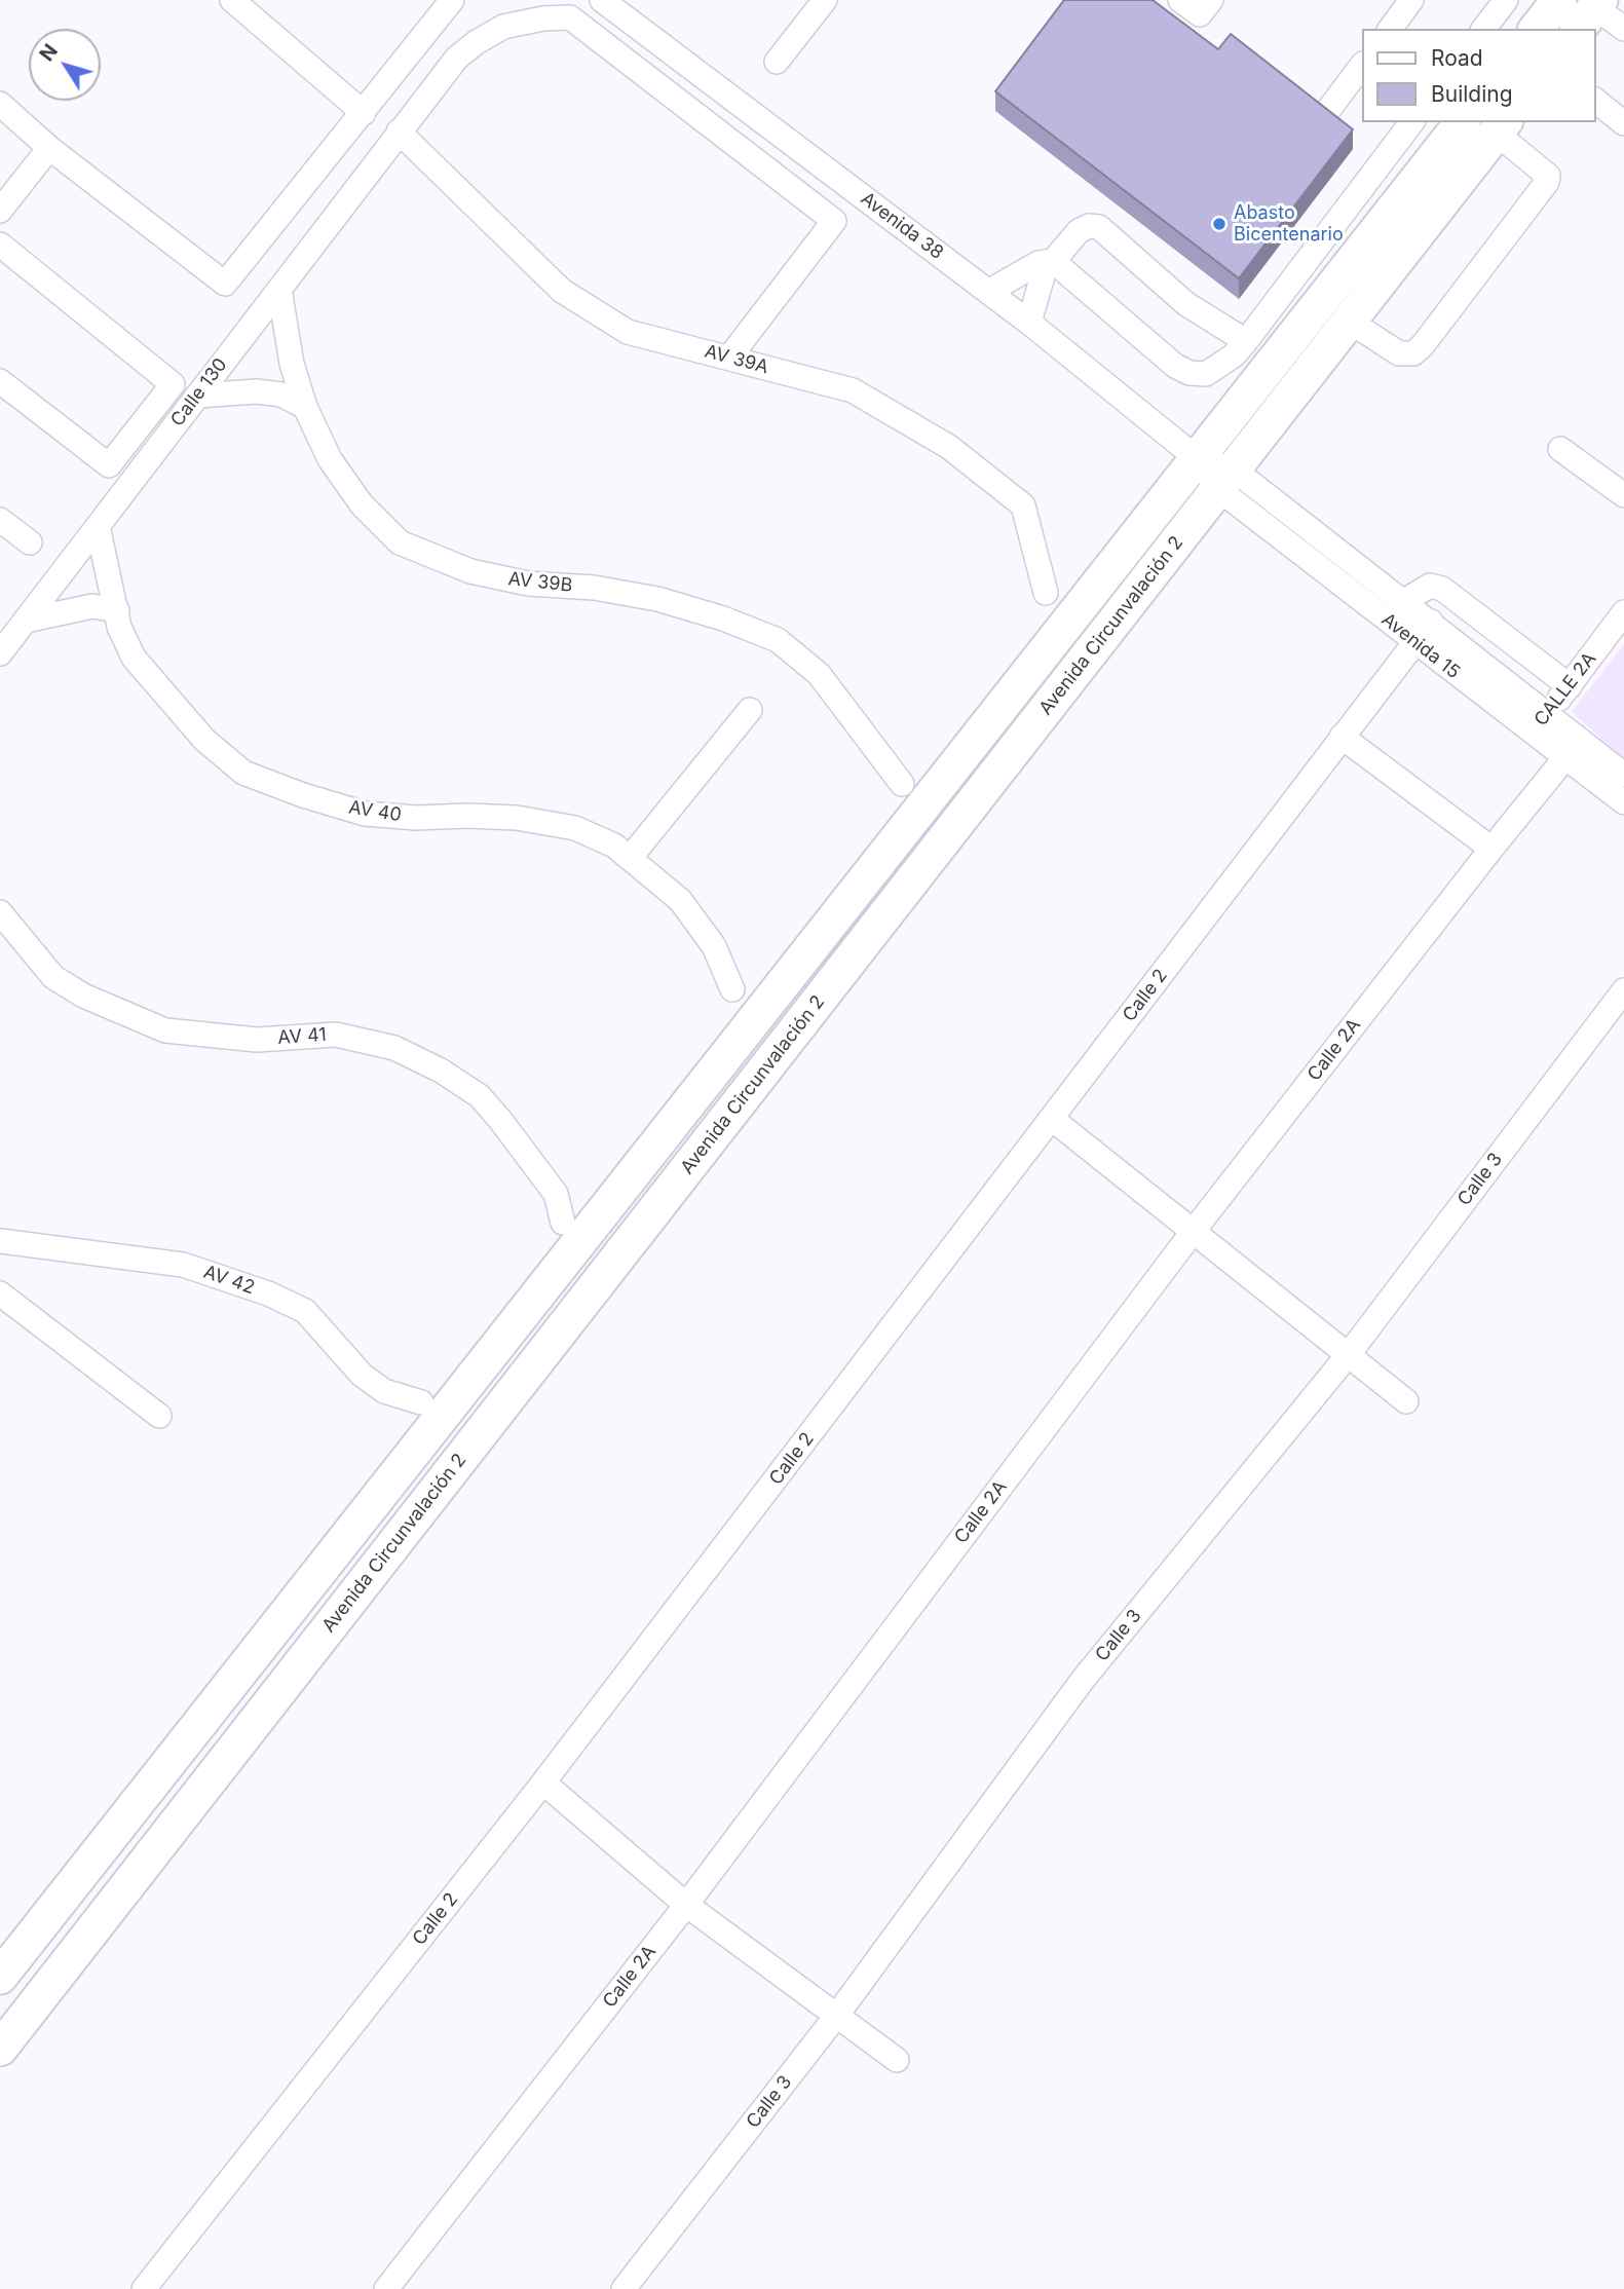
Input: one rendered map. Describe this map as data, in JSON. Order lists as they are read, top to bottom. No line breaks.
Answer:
{"streets":{"highway":["Avenida Circunvalación 2"],"street":["Avenida 38","AV 39A","Calle 130","AV 39B","Avenida 15","CALLE 2A","AV 40","Calle 2","AV 41","Calle 2A","Calle 3","AV 42"]},"crossings":[["Avenida 38","Avenida Circunvalación 2"],["Avenida 38","Avenida 15"],["AV 39A","Calle 130"],["Calle 130","AV 39B"],["Calle 130","AV 40"],["Avenida Circunvalación 2","Avenida 15"],["Avenida 15","CALLE 2A"],["Avenida 15","Calle 2"],["Avenida 15","Calle 2A"]],"places":["Abasto Bicentenario"],"legend":["Road","Building"],"north":"top left"}
